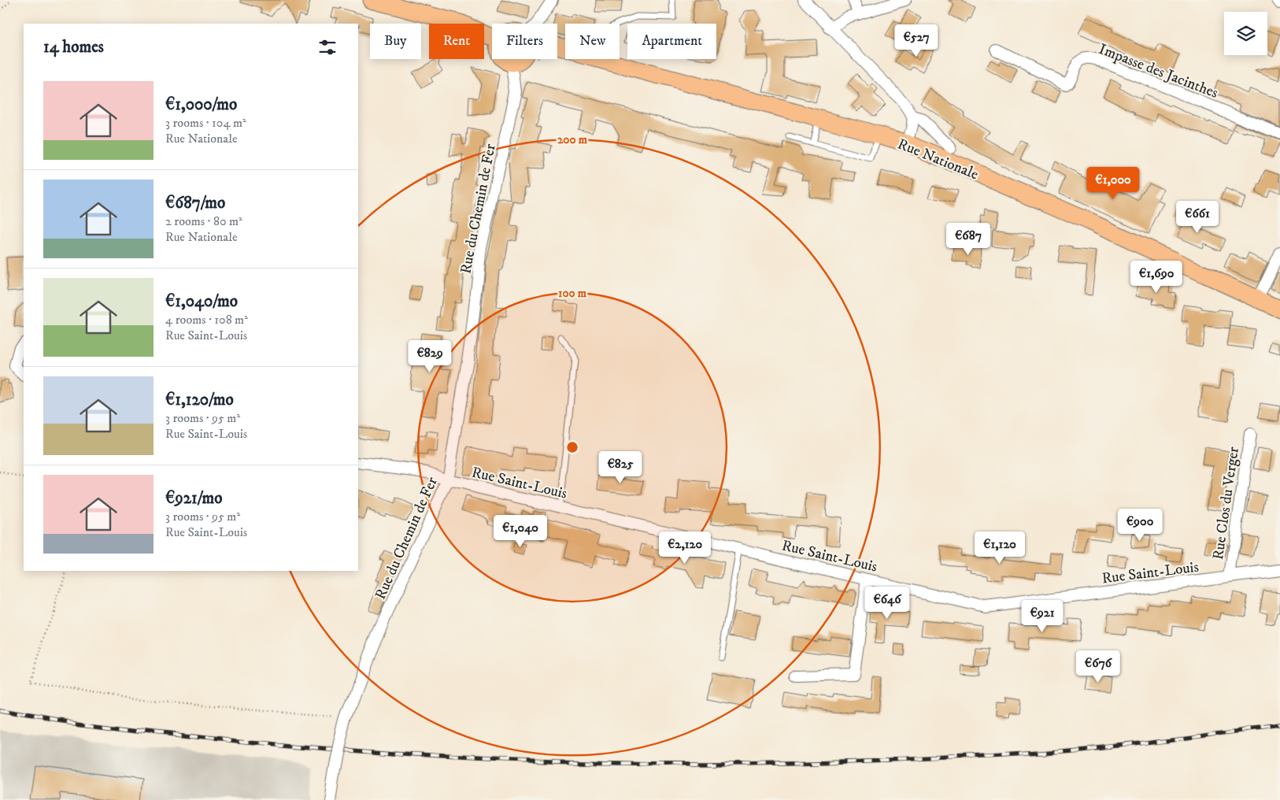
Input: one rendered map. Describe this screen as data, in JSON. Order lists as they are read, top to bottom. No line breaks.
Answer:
{"streets":{"main road":["Rue Nationale"],"street":["Impasse des Jacinthes","Rue du Chemin de Fer","Rue Saint-Louis","Rue Clos du Verger"]},"crossings":[["Rue du Chemin de Fer","Rue Saint-Louis"],["Rue Saint-Louis","Rue Clos du Verger"]],"page":{"chip":["Buy","Rent","Filters","New","Apartment"],"heading":"14 homes","price":["€527","€1,000","€661","€687","€1,690","€829","€825","€900","€1,040","€2,120","€1,120","€646","€921","€676"],"list":[{"name":"€1,000/mo","note":"3 rooms · 104 m² · Rue Nationale"},{"name":"€687/mo","note":"2 rooms · 80 m² · Rue Nationale"},{"name":"€1,040/mo","note":"4 rooms · 108 m² · Rue Saint-Louis"},{"name":"€1,120/mo","note":"3 rooms · 95 m² · Rue Saint-Louis"},{"name":"€921/mo","note":"3 rooms · 95 m² · Rue Saint-Louis"}]},"rings":["200 m","100 m"]}
